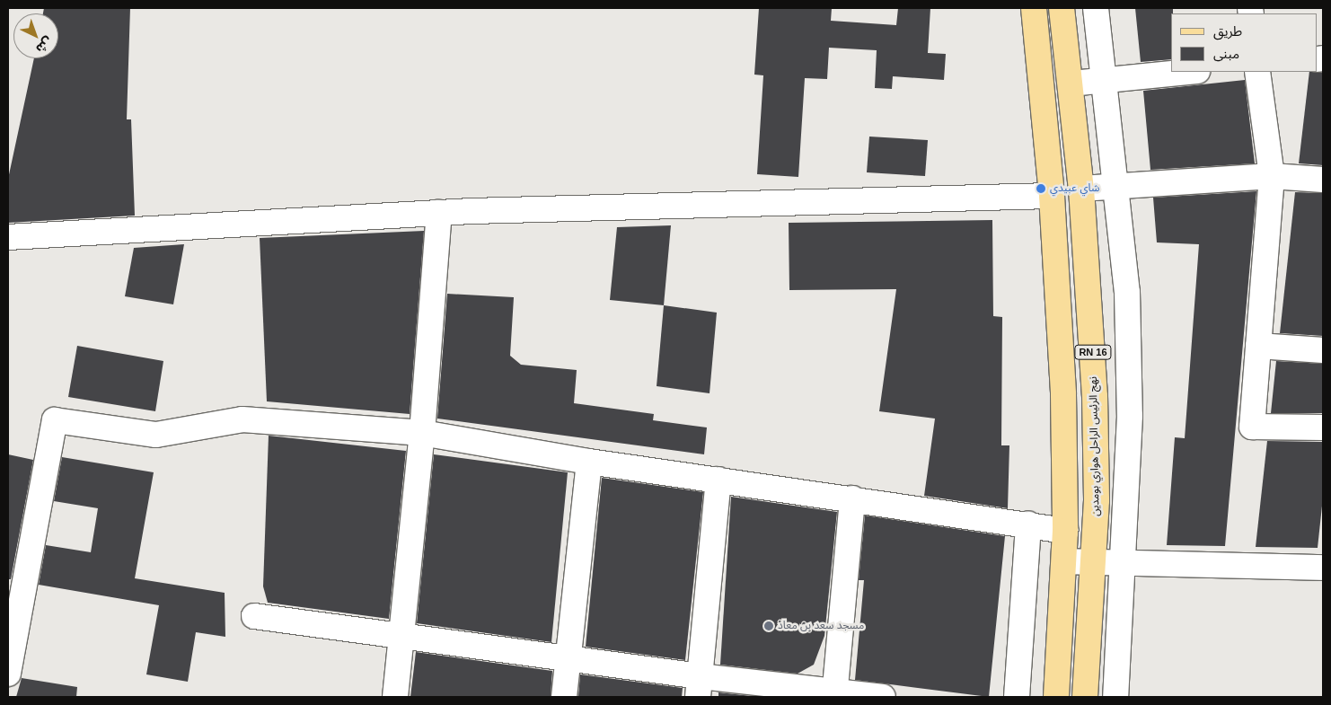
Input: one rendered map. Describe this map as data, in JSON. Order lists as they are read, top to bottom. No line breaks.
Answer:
{"streets":{"main road":["RN 16","نهج الرئيس الراحل هواري بومدين"]},"places":["شاي عبيدي","مسجد سعد بن معاذ"],"legend":["طريق","مبنى"],"north":"bottom right"}
